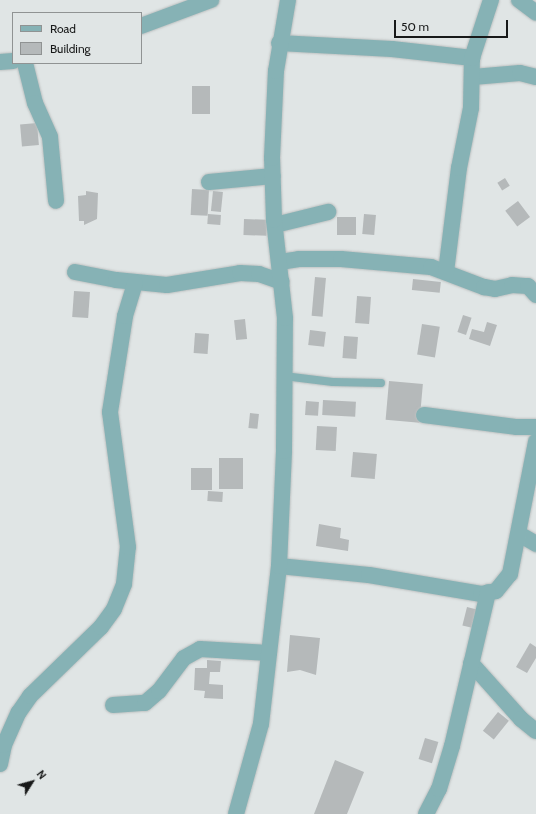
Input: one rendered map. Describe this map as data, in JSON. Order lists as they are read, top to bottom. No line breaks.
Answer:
{"legend":["Road","Building"],"scale_bar":"50 m","north":"top right"}
